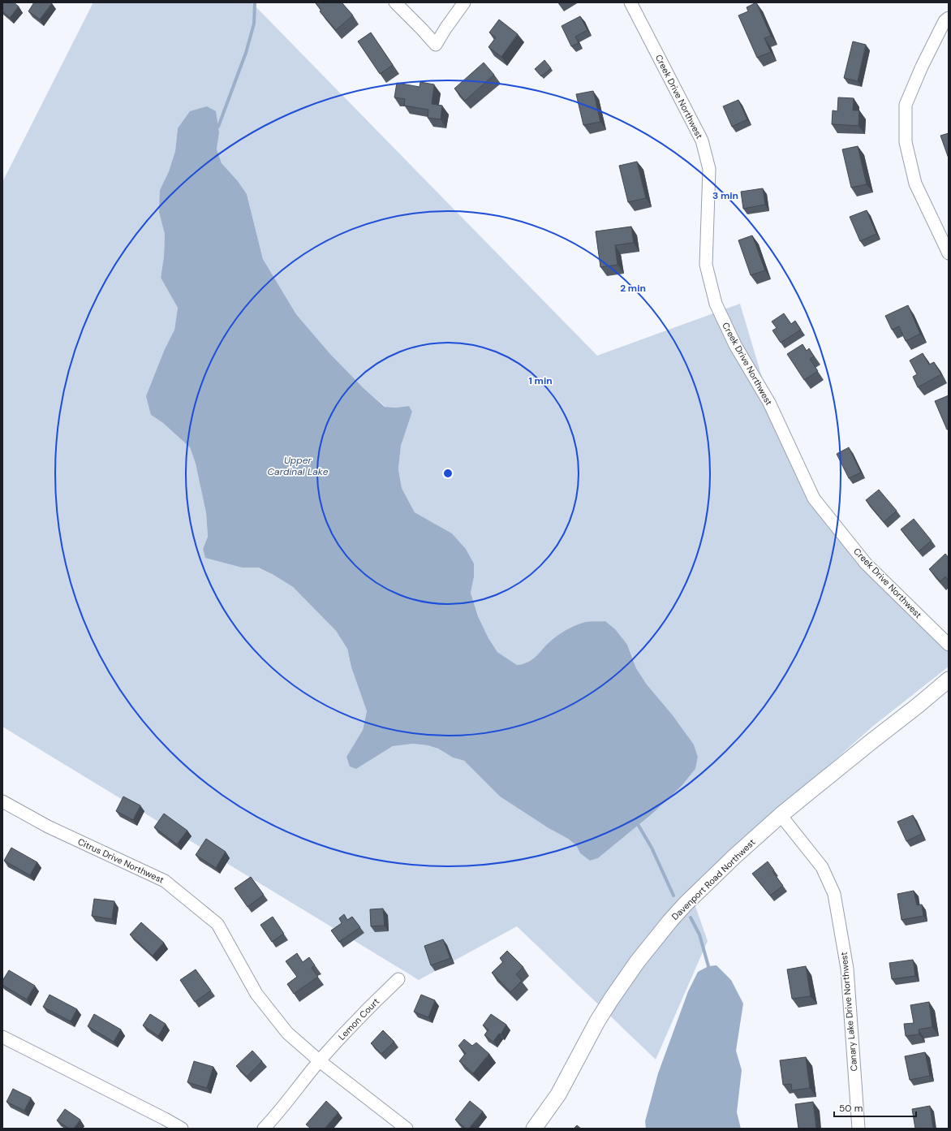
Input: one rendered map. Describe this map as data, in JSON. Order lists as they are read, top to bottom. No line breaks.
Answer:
{"streets":{"street":["Creek Drive Northwest","Citrus Drive Northwest","Davenport Road Northwest","Canary Lake Drive Northwest","Lemon Court"]},"crossings":[["Citrus Drive Northwest","Lemon Court"],["Davenport Road Northwest","Canary Lake Drive Northwest"]],"water":["Upper Cardinal Lake"],"scale_bar":"50 m","rings":["3 min","2 min","1 min"]}
